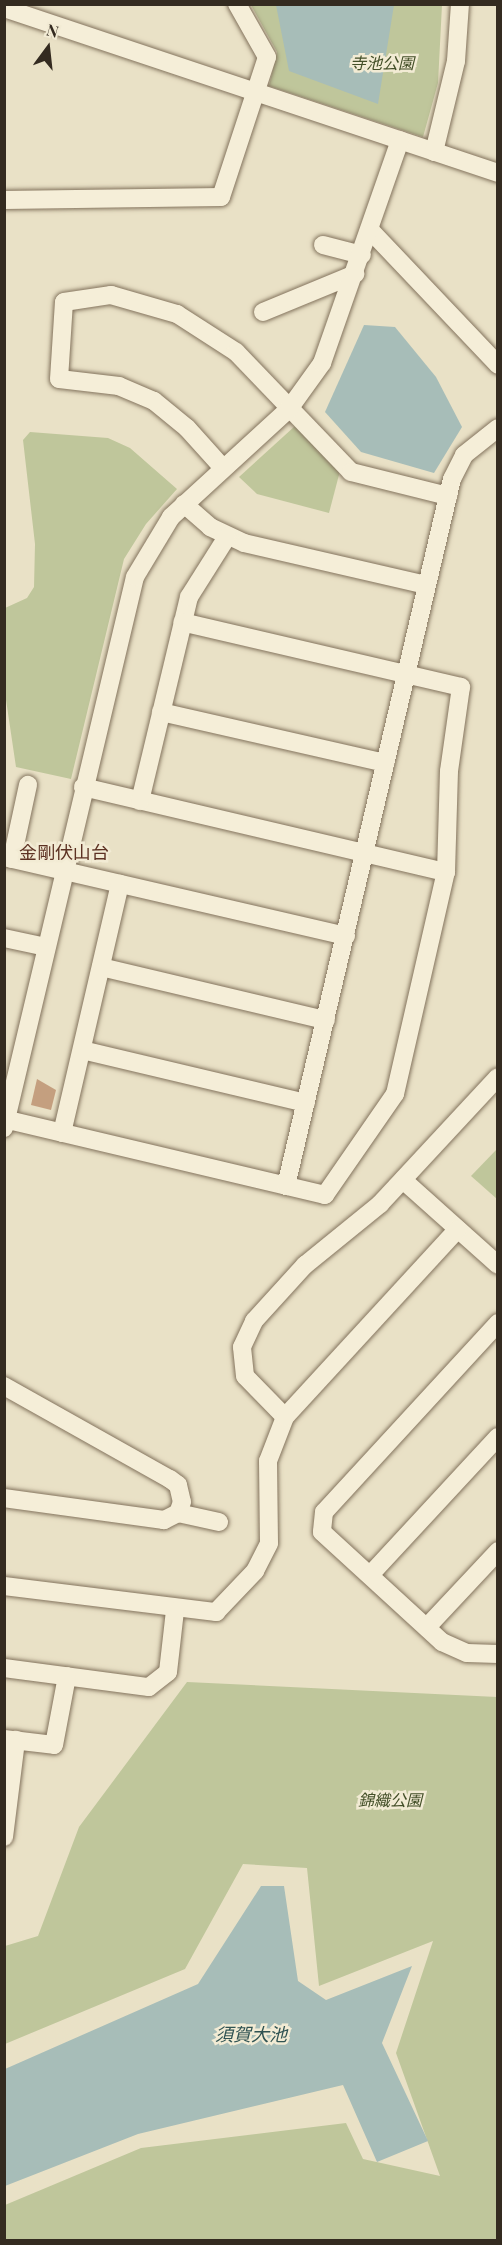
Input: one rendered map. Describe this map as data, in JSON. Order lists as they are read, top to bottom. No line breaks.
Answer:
{"districts":["金剛伏山台"],"water":["須賀大池"],"parks":["寺池公園","錦織公園"],"north":"top"}
